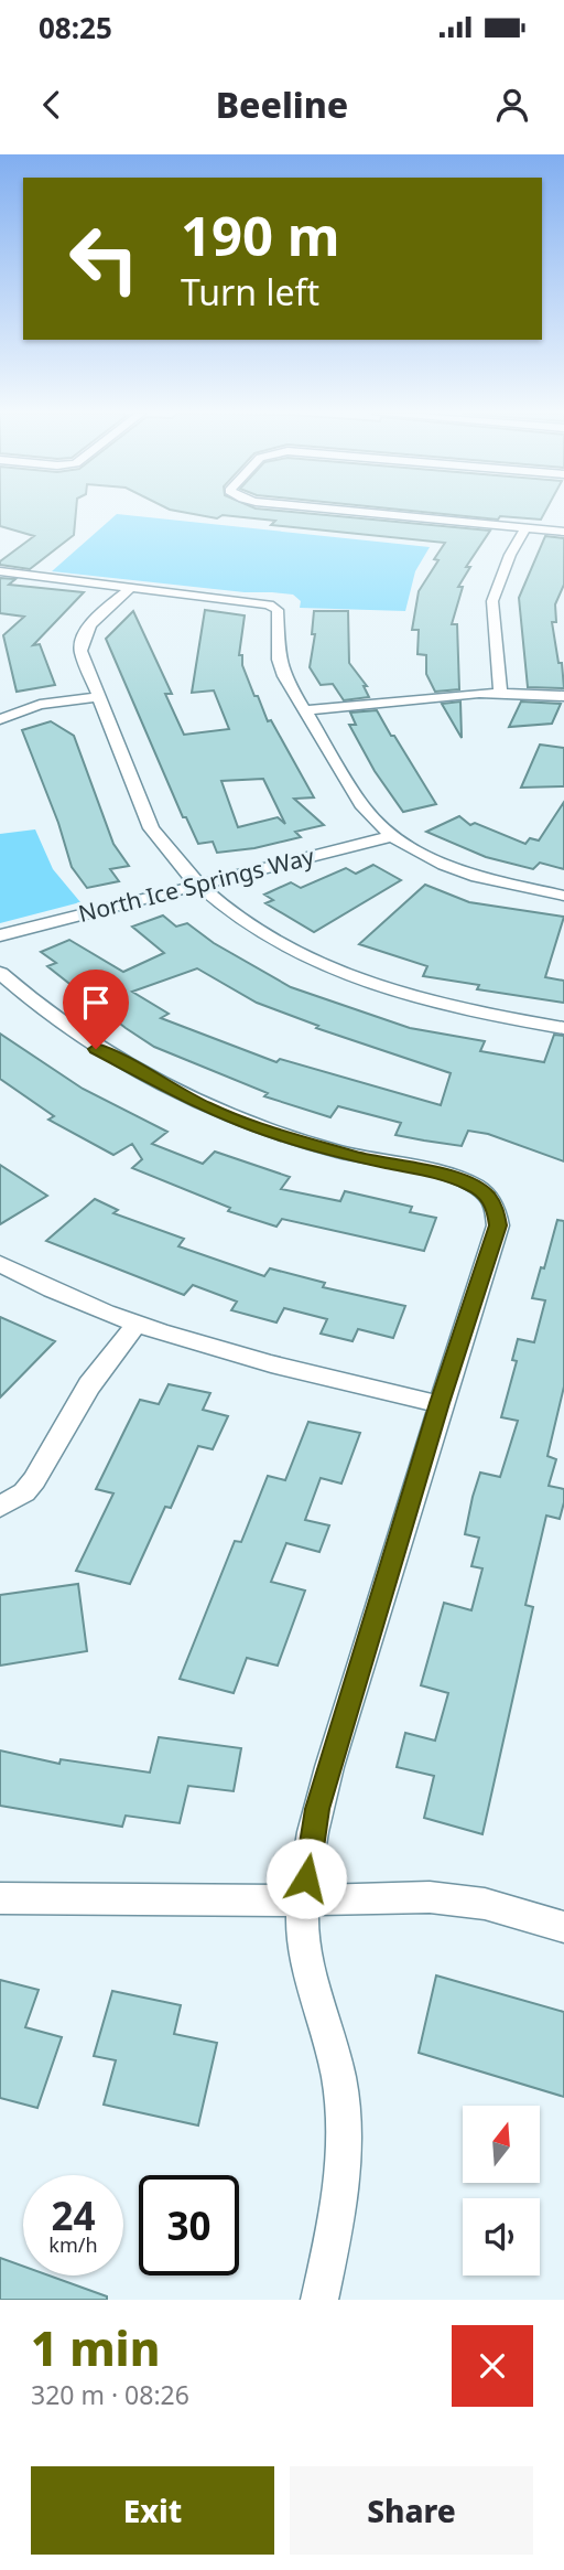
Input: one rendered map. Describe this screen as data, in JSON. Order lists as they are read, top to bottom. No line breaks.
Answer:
{"streets":{"street":["North Ice Springs Way"]},"north":"top","page":{"status":"08:25","header":"Beeline","turn":["190 m","Turn left"],"speed":"24 km/h","limit":"30","heading":["1 min","320 m · 08:26"],"buttons":["Exit","Share"]}}
